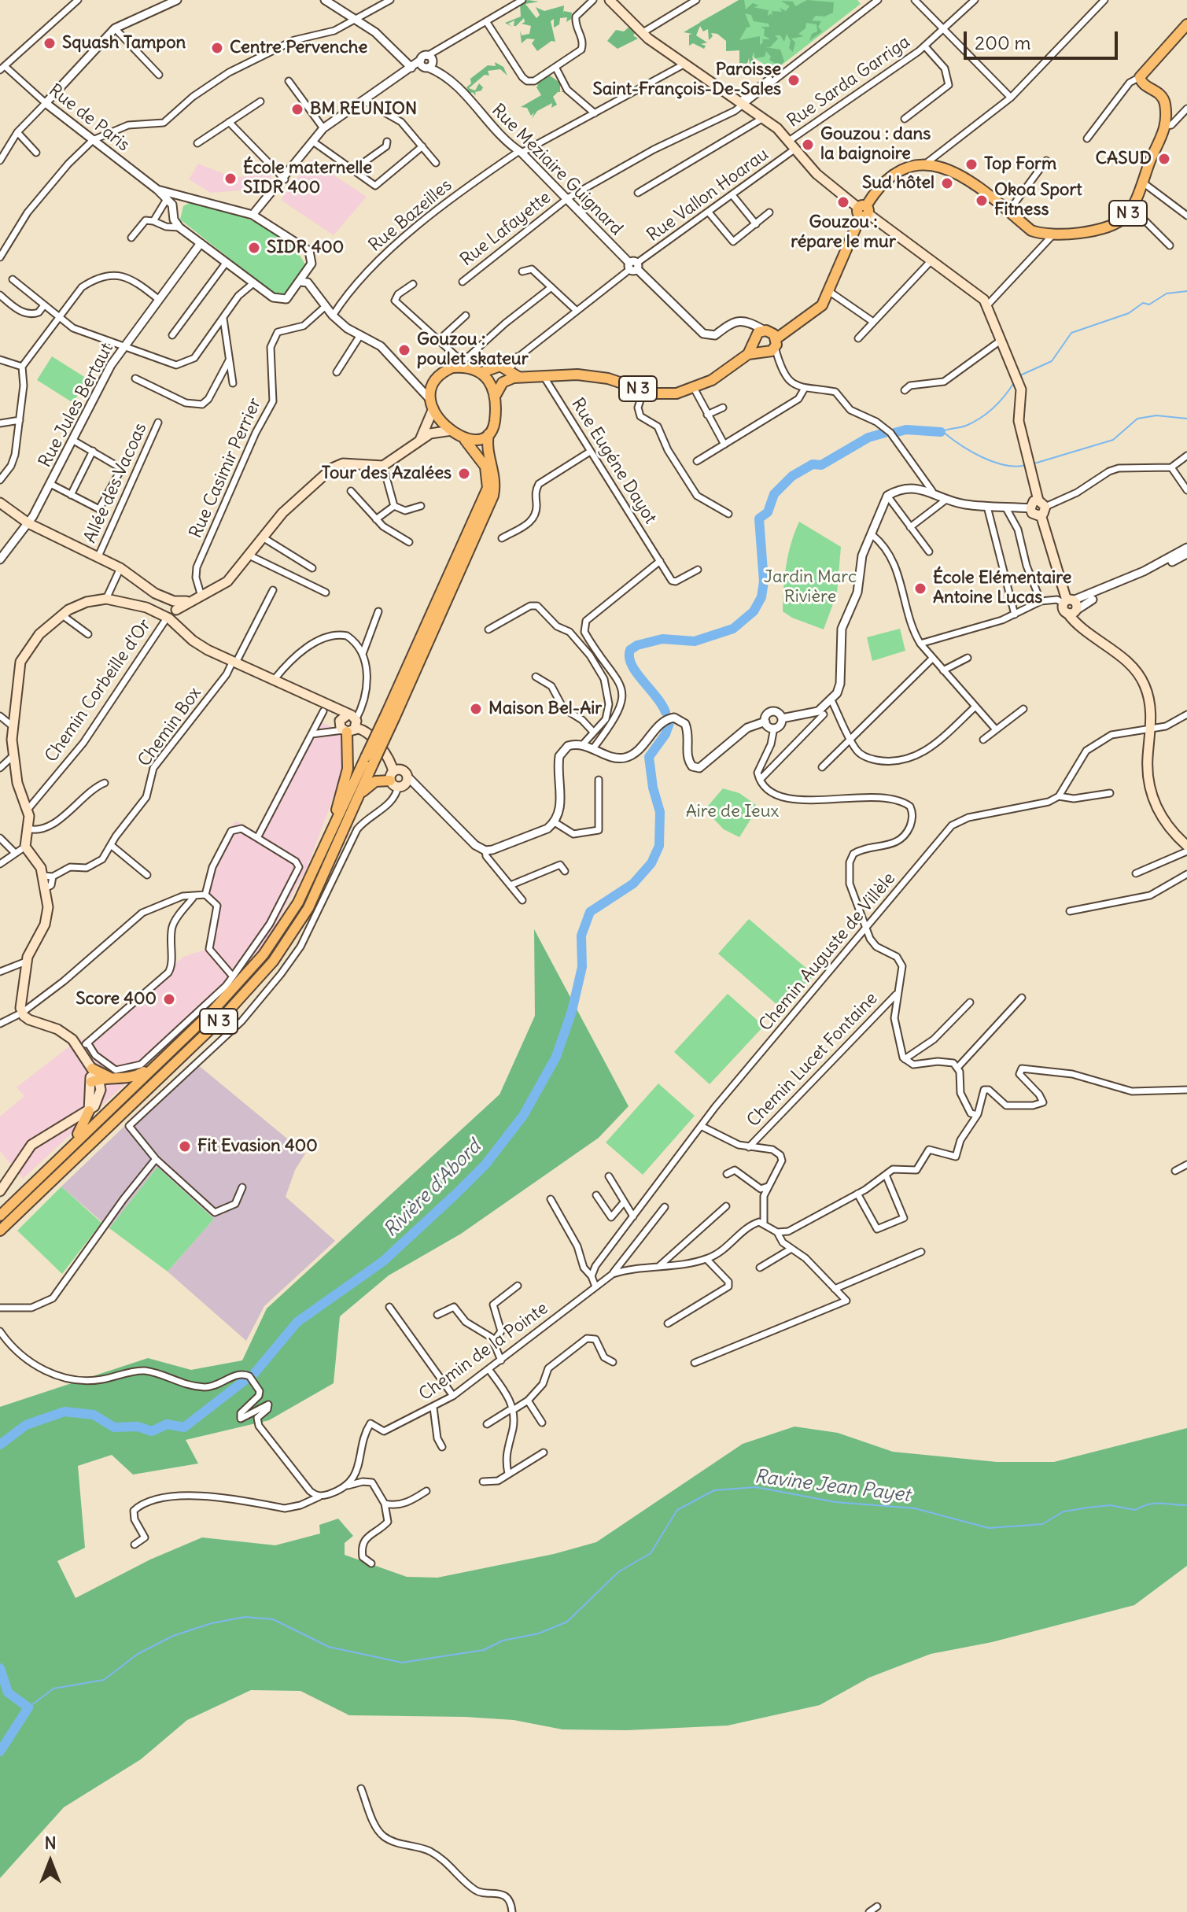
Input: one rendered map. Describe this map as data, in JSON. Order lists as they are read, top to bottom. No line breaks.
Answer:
{"streets":{"main road":["N 3"],"street":["Rue Sarda Garriga","Rue de Paris","Rue Meziaire Guignard","Rue Vallon Hoarau","Rue Bazeilles","Rue Lafayette","Rue Jules Bertaut","Rue Eugéne Dayot","Rue Casimir Perrier","Allée des Vacoas","Chemin Corbeille d'Or","Chemin Box","Chemin Auguste de Villèle","Chemin Lucet Fontaine","Chemin de la Pointe"]},"crossings":[["Rue Sarda Garriga","Rue Vallon Hoarau"],["Rue Meziaire Guignard","Rue Vallon Hoarau"],["Rue Meziaire Guignard","N 3"],["Rue Meziaire Guignard","Rue Bazeilles"],["Rue Meziaire Guignard","Rue Lafayette"],["Rue Vallon Hoarau","N 3"],["N 3","Rue Eugéne Dayot"]],"water":["Rivière d'Abord","Ravine Jean Payet"],"parks":["Jardin Marc Rivière","Aire de Ieux"],"places":["Squash Tampon","Centre Pervenche","Paroisse Saint-François-De-Sales","BM REUNION","Gouzou : dans la baignoire","CASUD","Top Form","École maternelle SIDR 400","Sud hôtel","Okoa Sport Fitness","Gouzou : répare le mur","SIDR 400","Gouzou : poulet skateur","Tour des Azalées","École Elémentaire Antoine Lucas","Maison Bel-Air","Score 400","Fit Evasion 400"],"scale_bar":"200 m","north":"top"}
